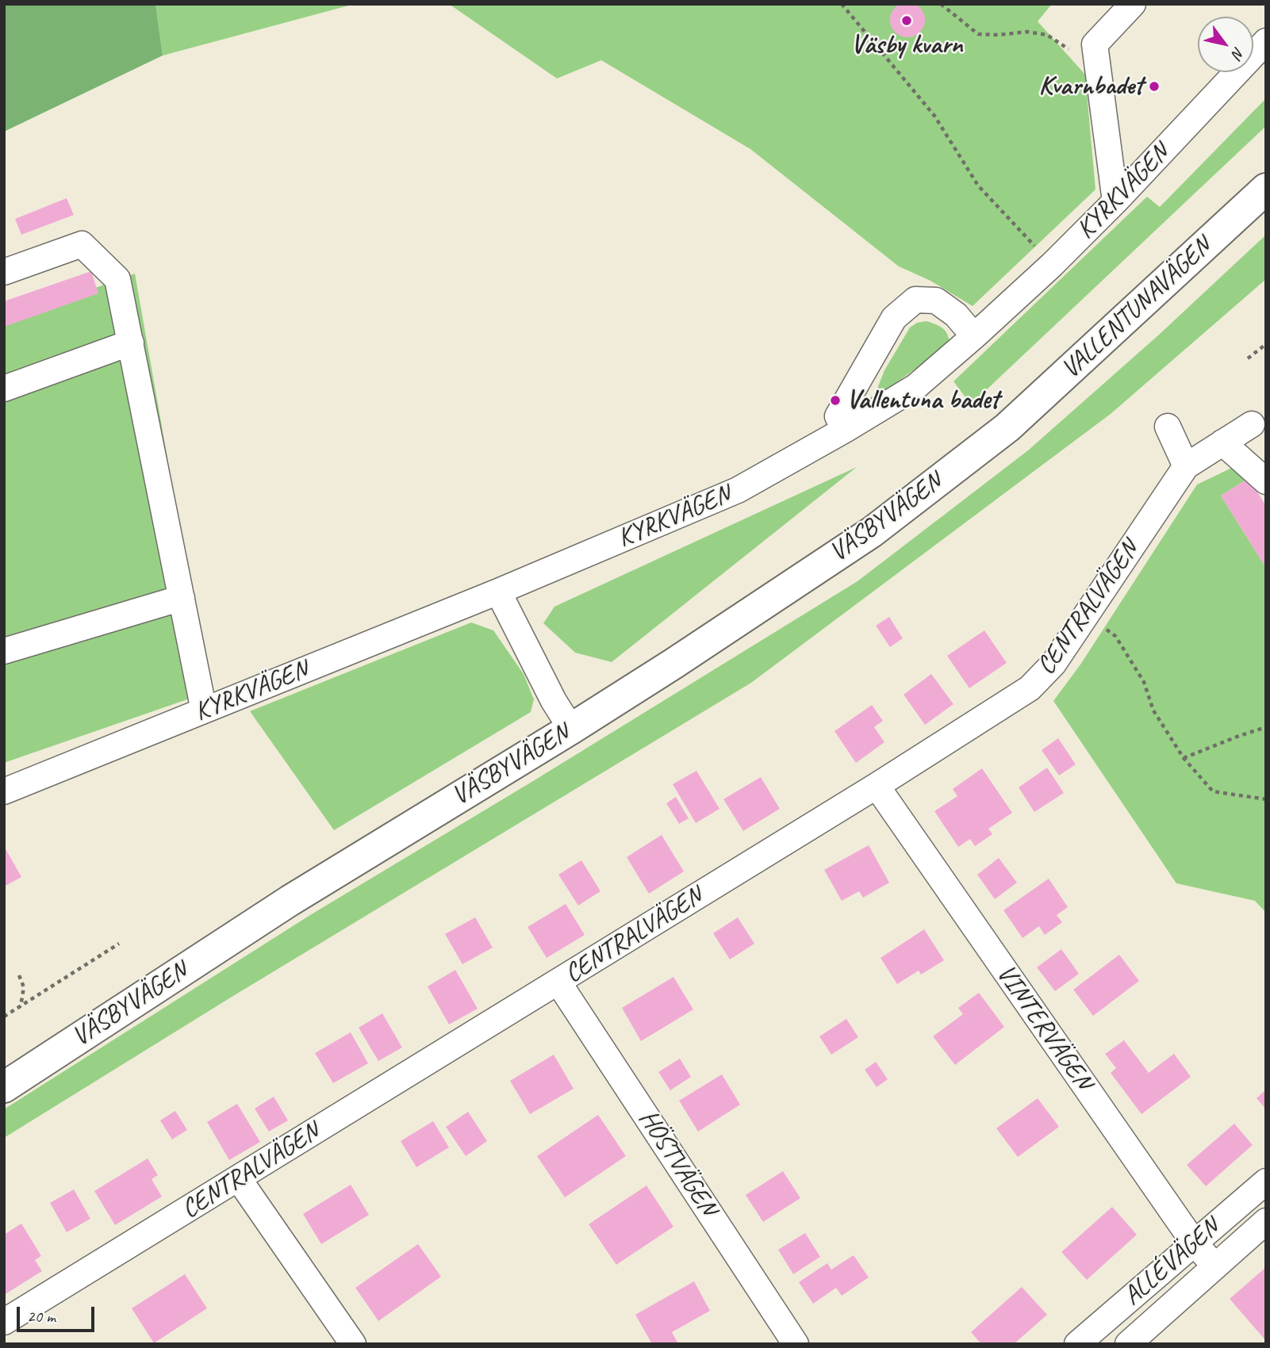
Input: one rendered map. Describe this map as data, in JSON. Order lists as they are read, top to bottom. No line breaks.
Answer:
{"streets":{"main road":["VALLENTUNAVÄGEN","VÄSBYVÄGEN"],"street":["KYRKVÄGEN","CENTRALVÄGEN","VINTERVÄGEN","HÖSTVÄGEN","ALLÉVÄGEN"]},"crossings":[["VALLENTUNAVÄGEN","VÄSBYVÄGEN"],["CENTRALVÄGEN","VINTERVÄGEN"],["CENTRALVÄGEN","HÖSTVÄGEN"],["VINTERVÄGEN","ALLÉVÄGEN"]],"places":["Väsby kvarn","Kvarnbadet","Vallentuna badet"],"scale_bar":"20 m","north":"bottom right"}
